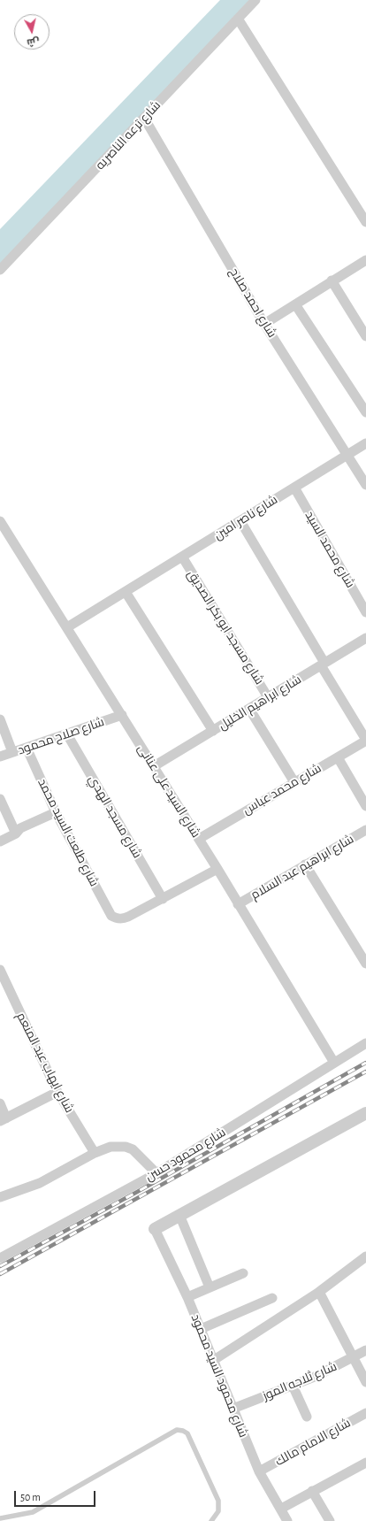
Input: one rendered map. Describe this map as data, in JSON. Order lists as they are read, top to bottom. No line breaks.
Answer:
{"streets":{"street":["شارع ترعه الناصريه","شارع احمد صلاح","شارع ناصر امين","شارع محمد السيد","شارع مسجد ابو بكر الصديق","شارع ابراهيم الخليل","شارع صلاح محمود","شارع محمد عباس","شارع السيد على عنانى","شارع مسجد الهدي","شارع طلعت السيد محمد","شارع ابراهيم عبد السلام","شارع ايهاب عبد المنعم","شارع محمود حسن","شارع محمود السيد محمود","شارع ثلاجه الموز","شارع الامام مالك"]},"crossings":[["شارع ترعه الناصريه","شارع احمد صلاح"],["شارع احمد صلاح","شارع ناصر امين"],["شارع ناصر امين","شارع محمد السيد"],["شارع ناصر امين","شارع مسجد ابو بكر الصديق"],["شارع ناصر امين","شارع السيد على عنانى"],["شارع مسجد ابو بكر الصديق","شارع ابراهيم الخليل"],["شارع ابراهيم الخليل","شارع السيد على عنانى"],["شارع صلاح محمود","شارع السيد على عنانى"],["شارع صلاح محمود","شارع مسجد الهدي"],["شارع صلاح محمود","شارع طلعت السيد محمد"],["شارع محمد عباس","شارع السيد على عنانى"],["شارع السيد على عنانى","شارع ابراهيم عبد السلام"],["شارع السيد على عنانى","شارع محمود حسن"],["شارع مسجد الهدي","شارع طلعت السيد محمد"],["شارع محمود السيد محمود","شارع ثلاجه الموز"],["شارع محمود السيد محمود","شارع الامام مالك"]],"scale_bar":"50 m","north":"bottom"}
